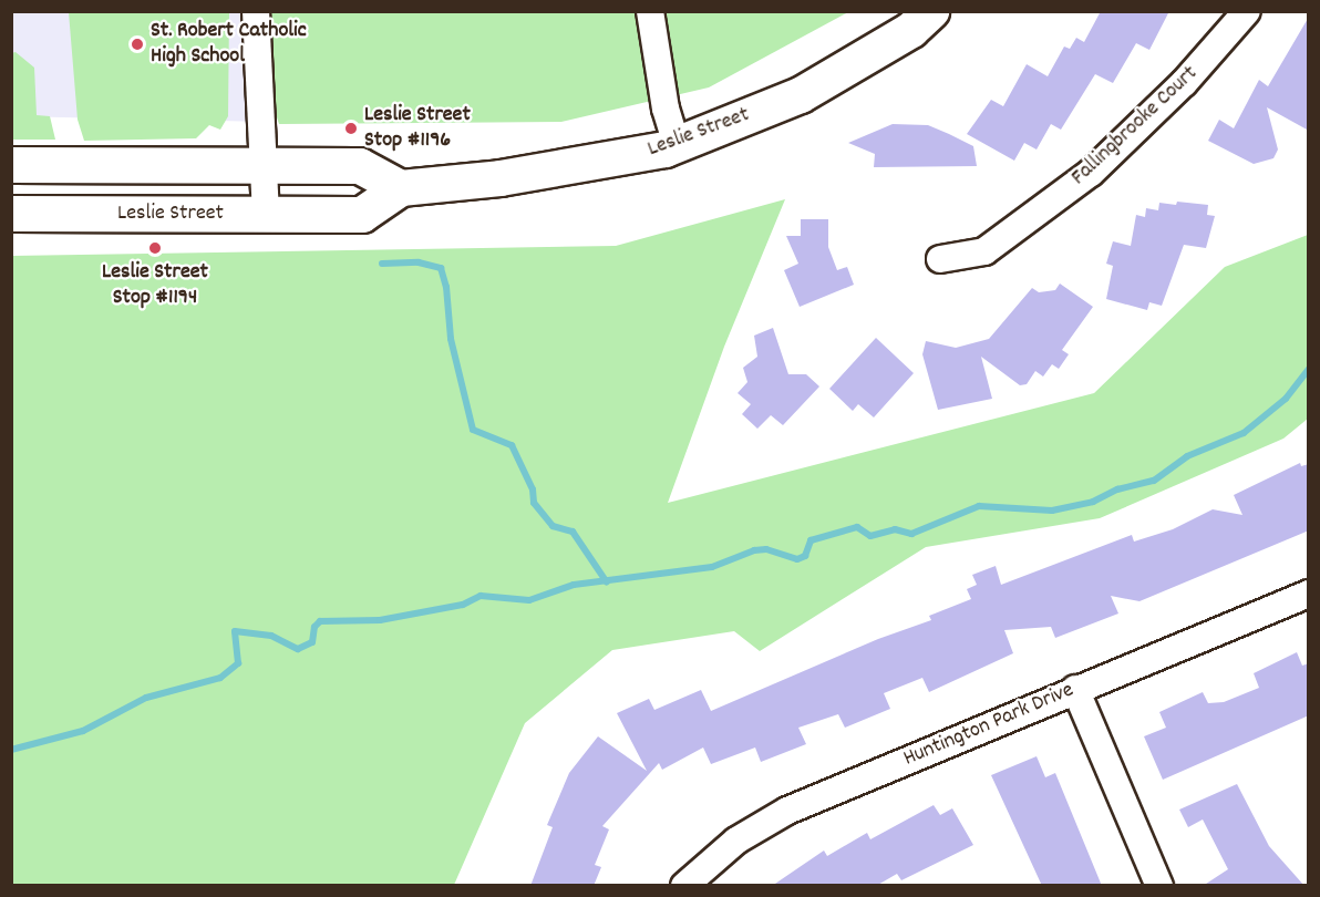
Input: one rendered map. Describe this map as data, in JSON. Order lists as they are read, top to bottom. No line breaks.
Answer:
{"streets":{"main road":["Leslie Street"],"street":["Fallingbrooke Court","Huntington Park Drive"]},"places":["St. Robert Catholic High School","Leslie Street Stop #1196","Leslie Street Stop #1194"]}
